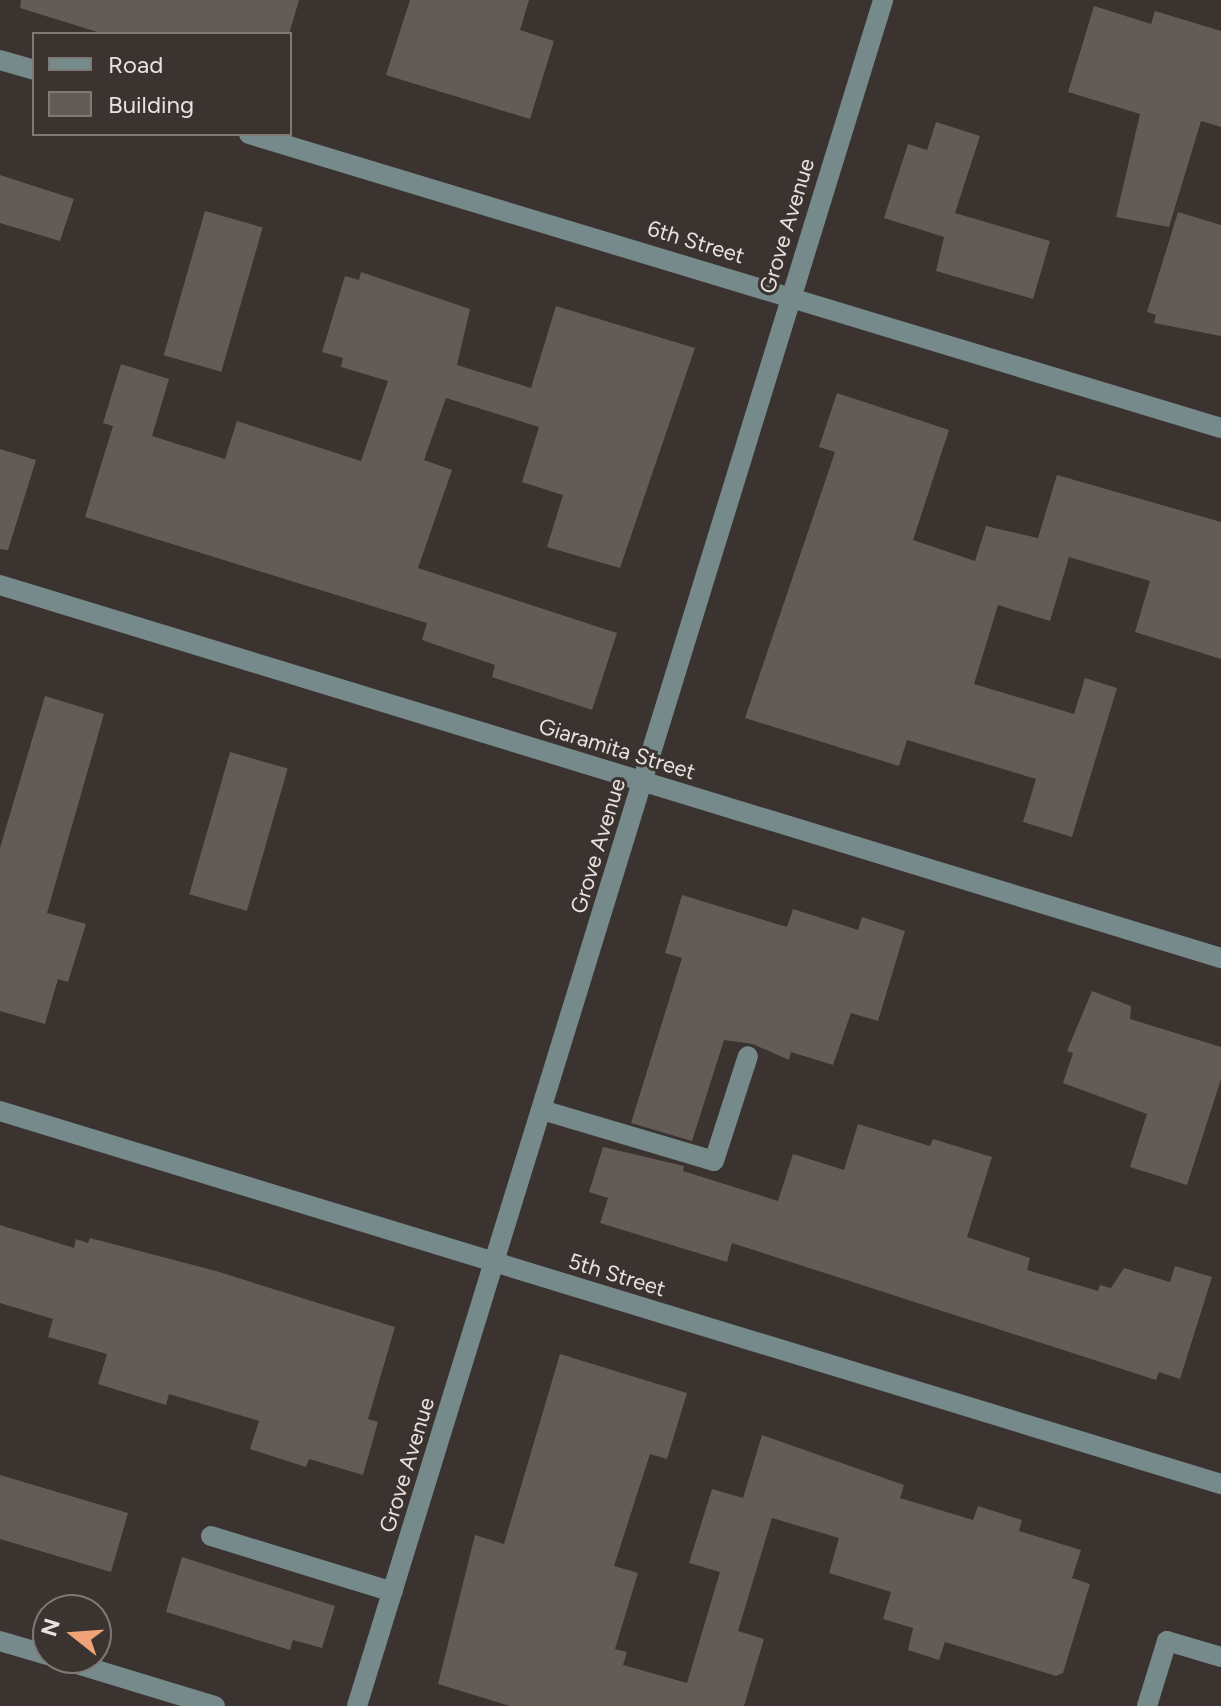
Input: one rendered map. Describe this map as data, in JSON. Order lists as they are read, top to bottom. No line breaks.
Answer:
{"streets":{"street":["Grove Avenue","6th Street","Giaramita Street","5th Street"]},"crossings":[["Grove Avenue","6th Street"],["Grove Avenue","Giaramita Street"],["Grove Avenue","5th Street"]],"legend":["Road","Building"],"north":"left"}
